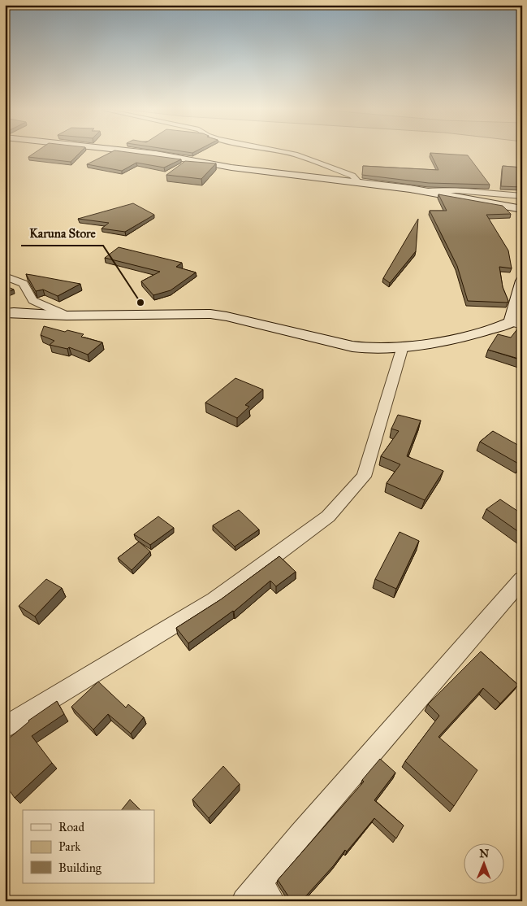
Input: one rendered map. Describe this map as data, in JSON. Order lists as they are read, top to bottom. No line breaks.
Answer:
{"places":["Karuna Store"],"legend":["Road","Park","Building"],"north":"top"}
